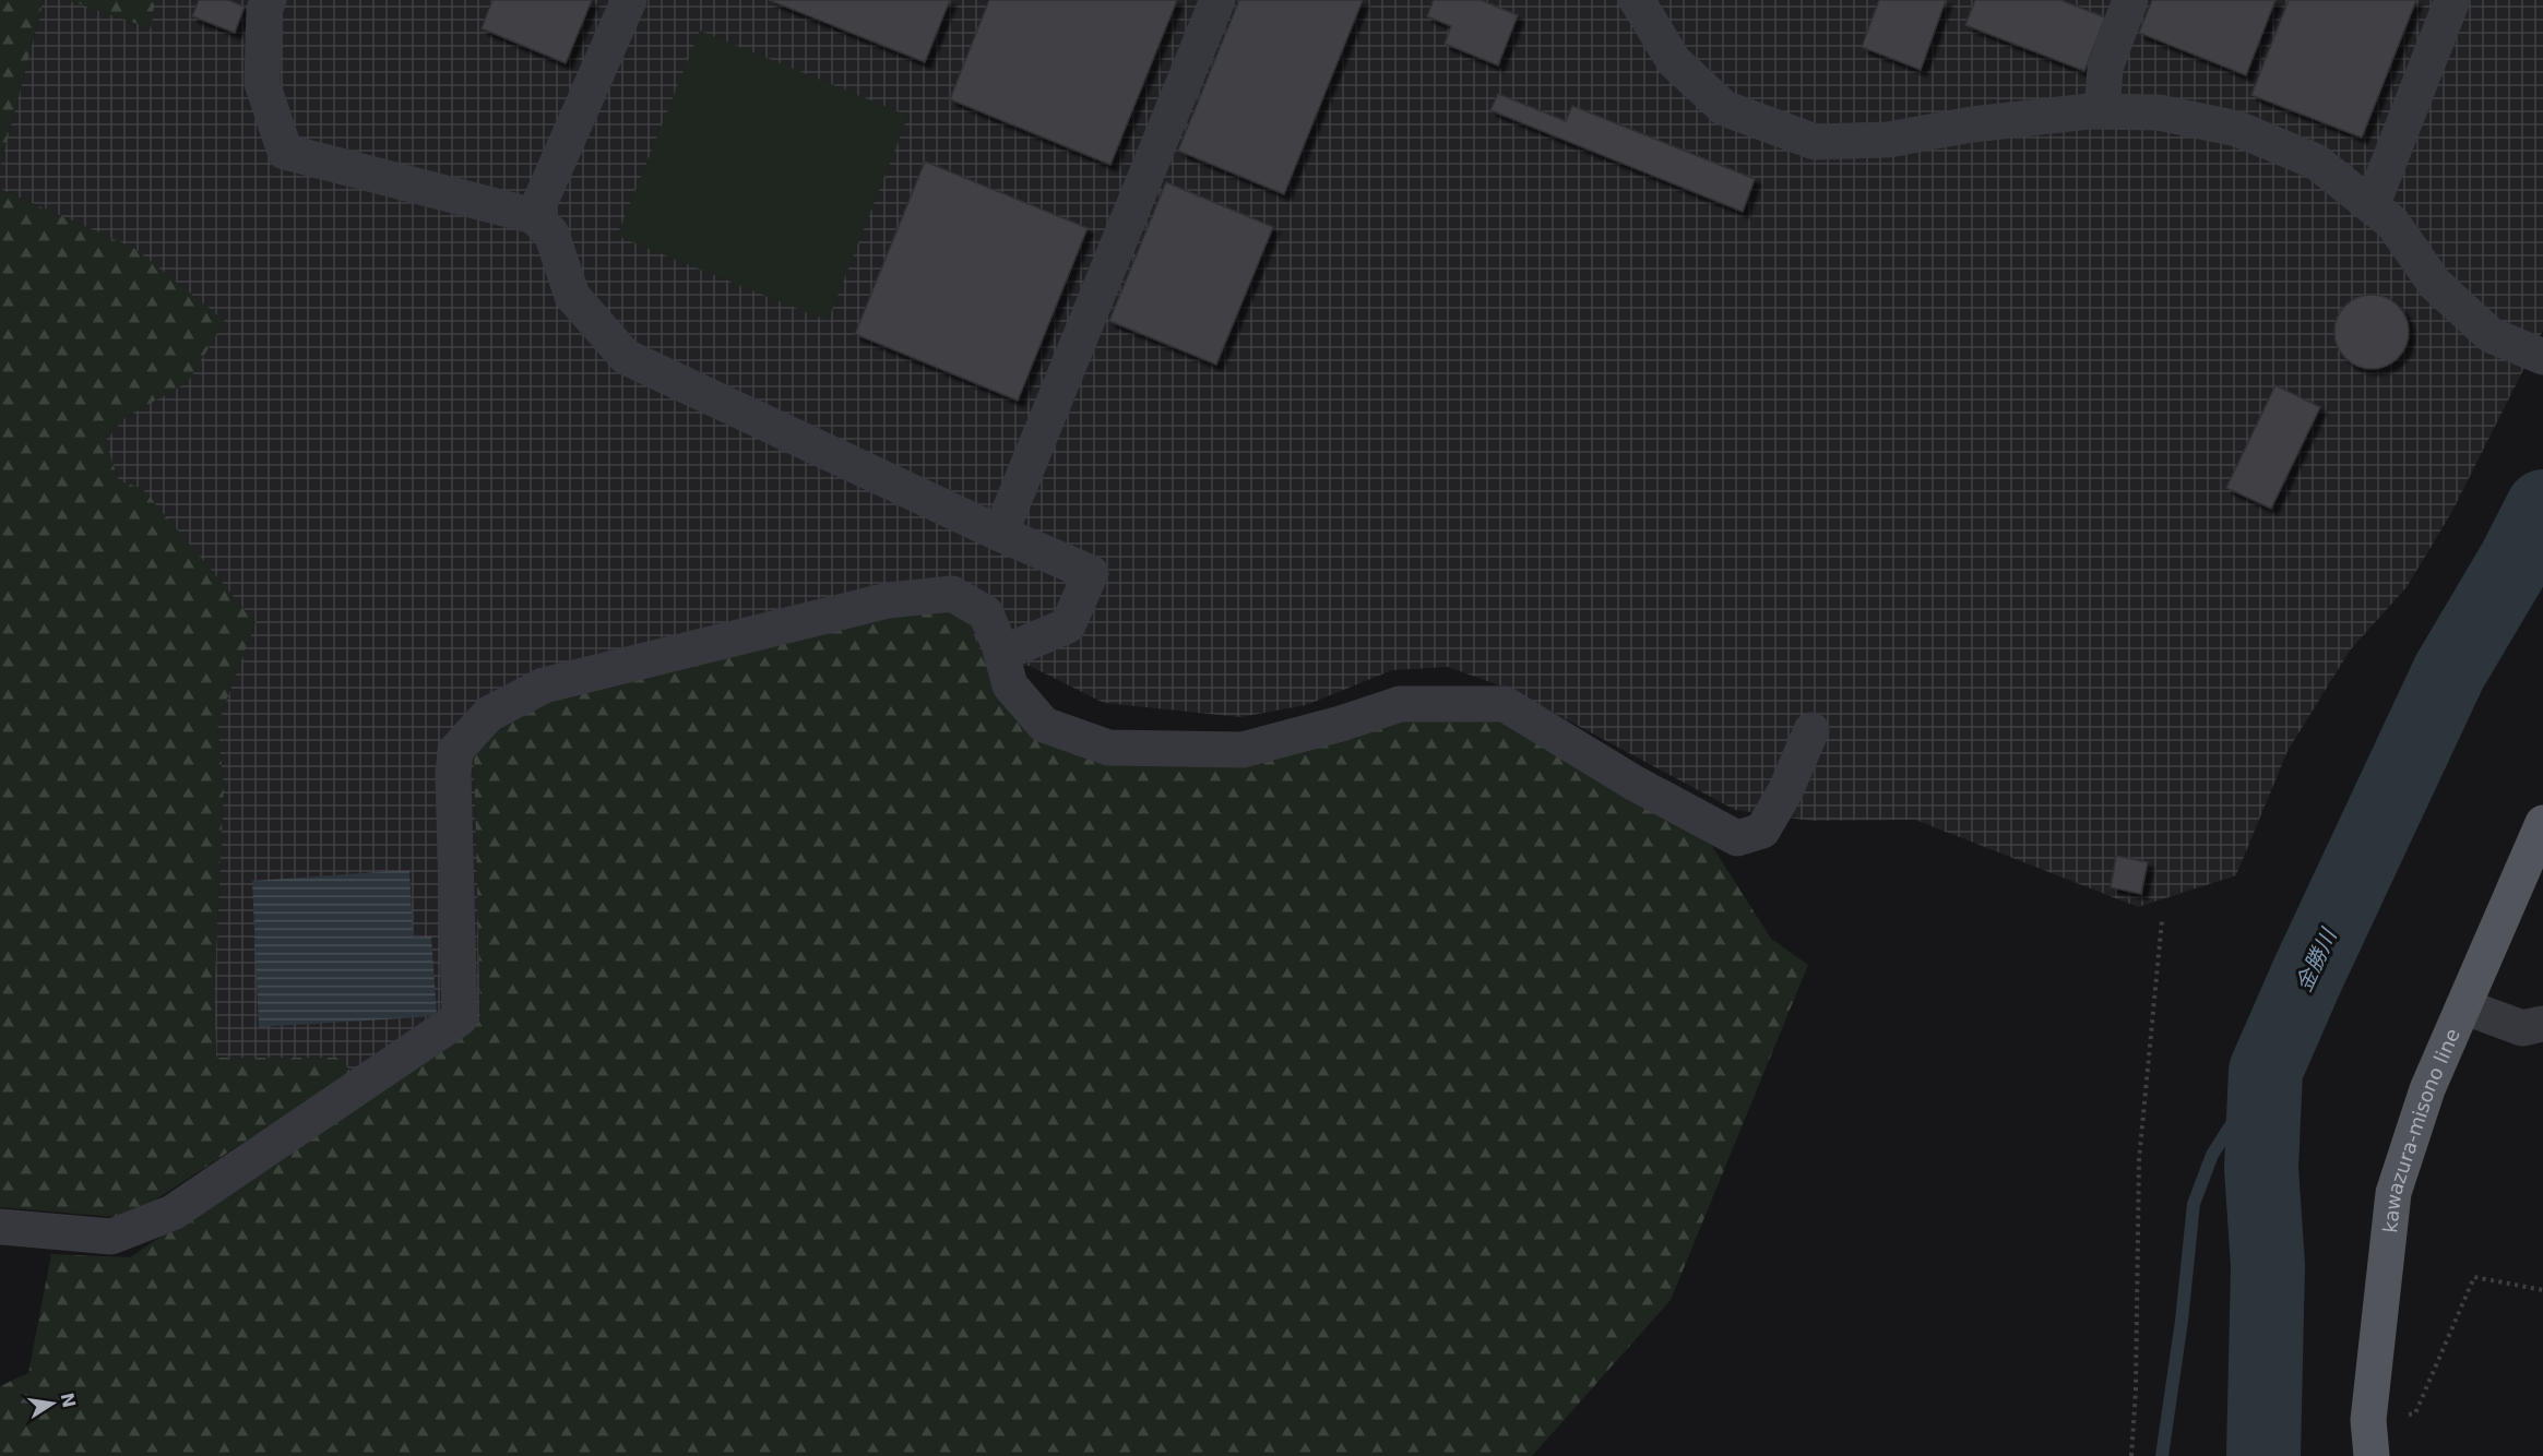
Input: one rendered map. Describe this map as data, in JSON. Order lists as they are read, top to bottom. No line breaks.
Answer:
{"streets":{"main road":["kawazura-misono line"]},"water":["金勝川"],"north":"right"}
